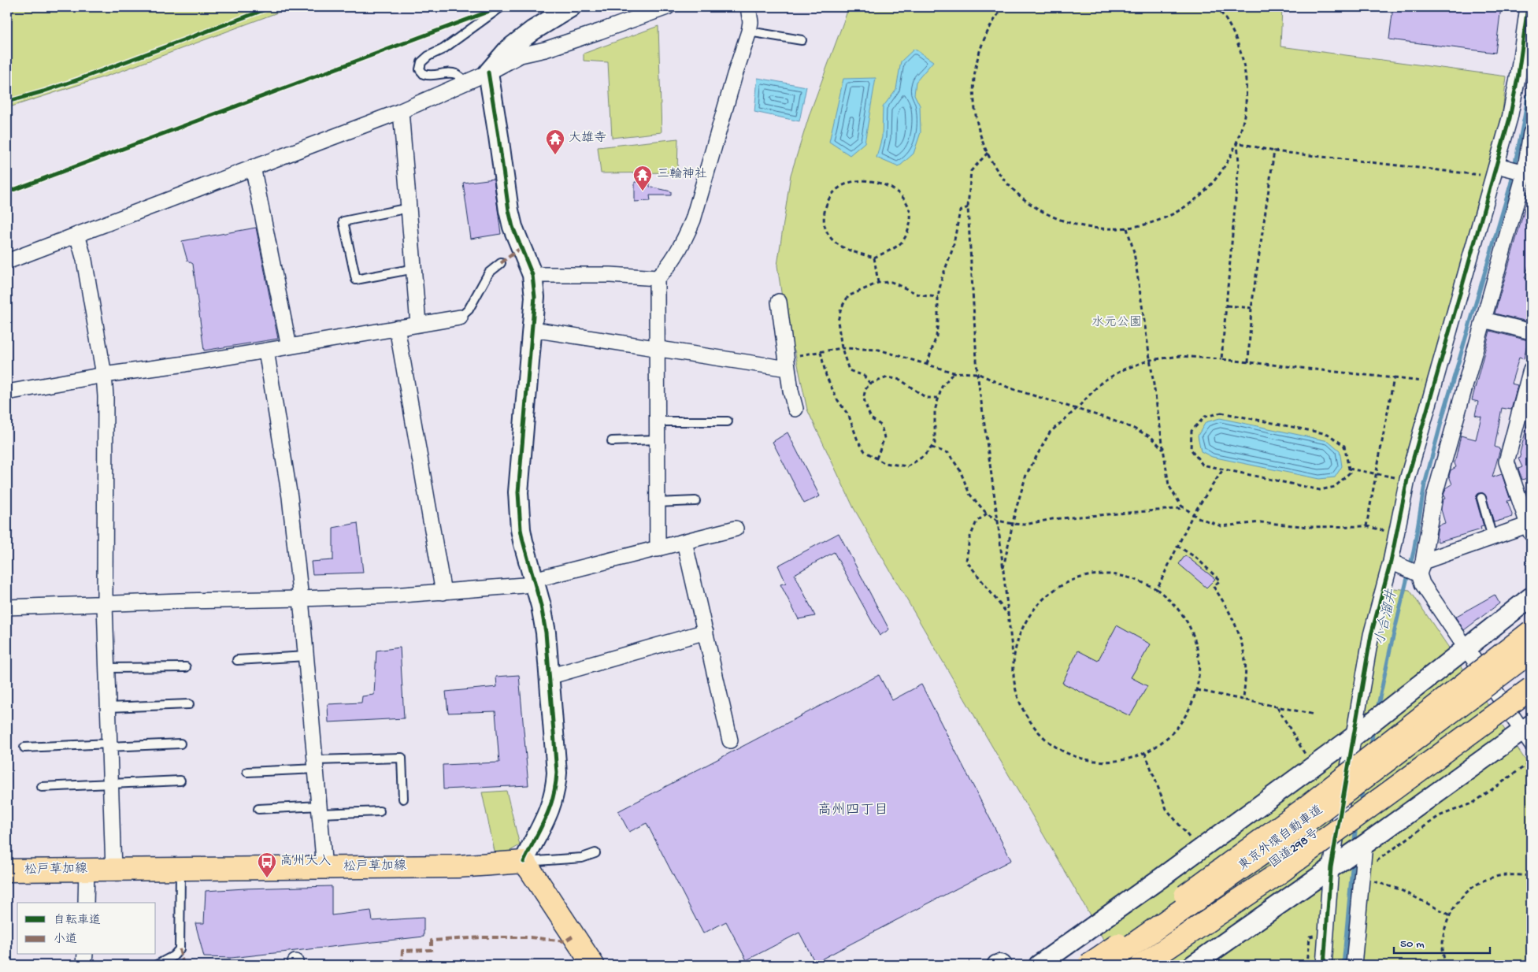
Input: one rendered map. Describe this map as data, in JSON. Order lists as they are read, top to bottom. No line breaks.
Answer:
{"streets":{"main road":["東京外環自動車道","国道298号","松戸草加線"]},"districts":["高州四丁目"],"water":["小合溜井"],"parks":["水元公園"],"places":{"temple":["大雄寺","三輪神社"],"bus stop":["高州大入"]},"legend":["自転車道","小道"],"scale_bar":"50 m"}
